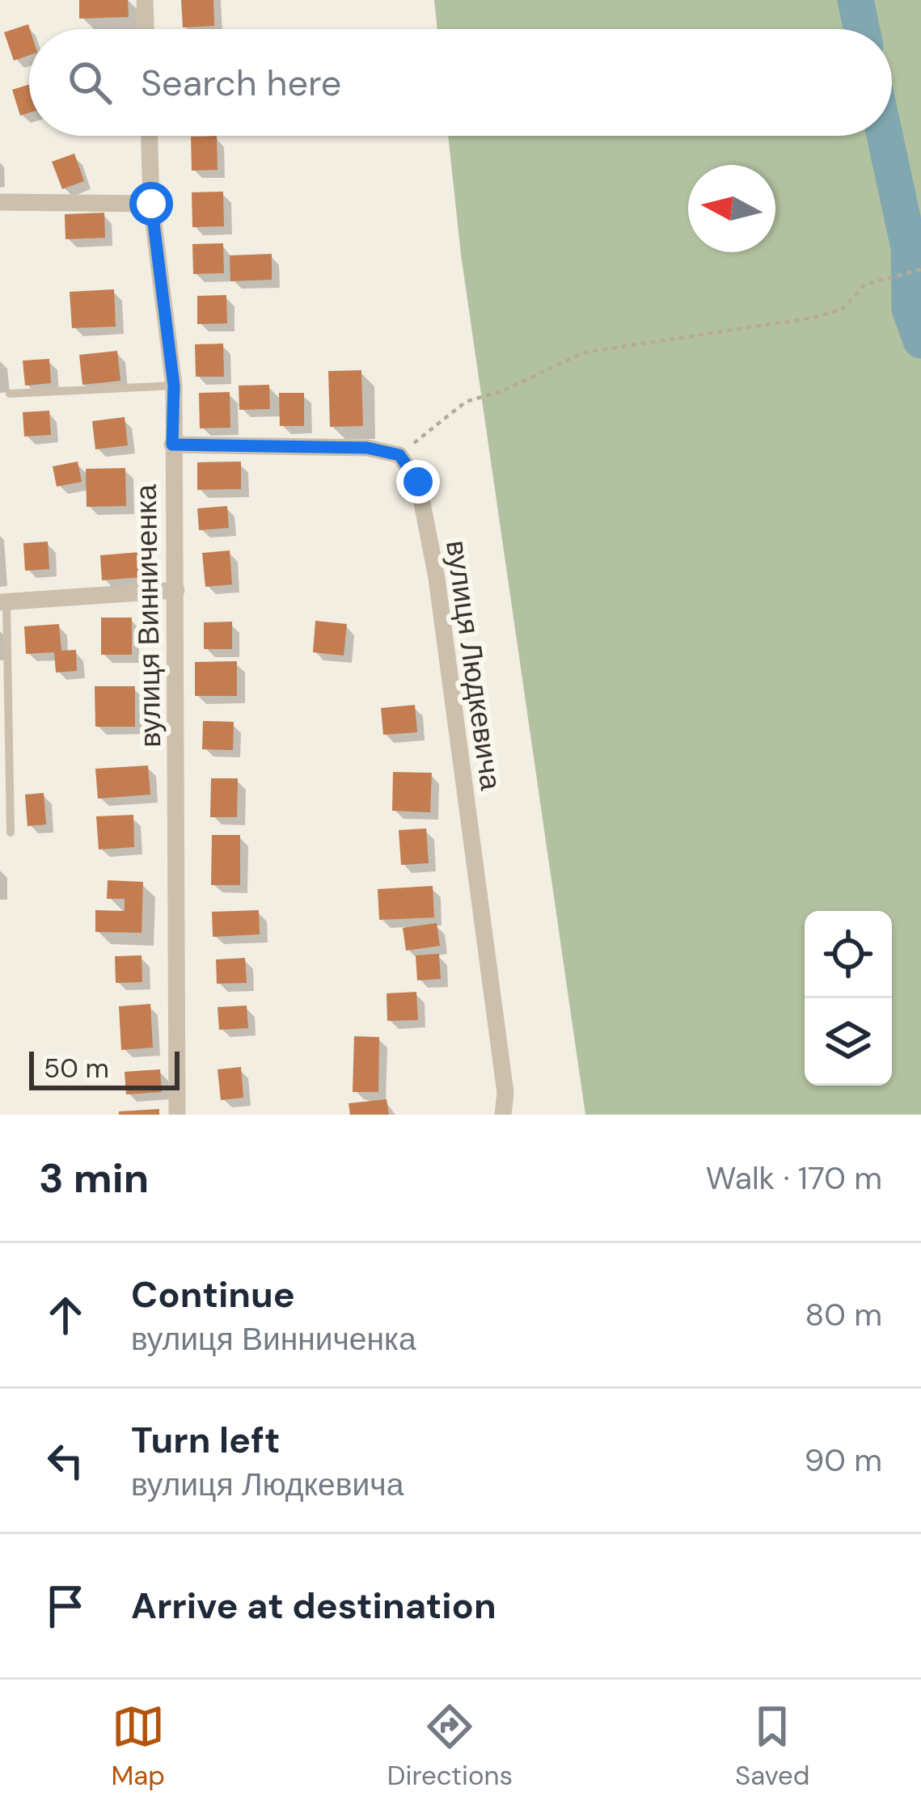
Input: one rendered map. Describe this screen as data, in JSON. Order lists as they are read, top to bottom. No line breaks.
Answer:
{"streets":{"street":["вулиця Винниченка","вулиця Людкевича"]},"scale_bar":"50 m","north":"left","page":{"search":"Search here","scale":"50 m","heading":["3 min","Walk · 170 m"],"list":[["Continue","вулиця Винниченка","80 m"],["Turn left","вулиця Людкевича","90 m"],"Arrive at destination"],"nav":["Map","Directions","Saved"]}}
